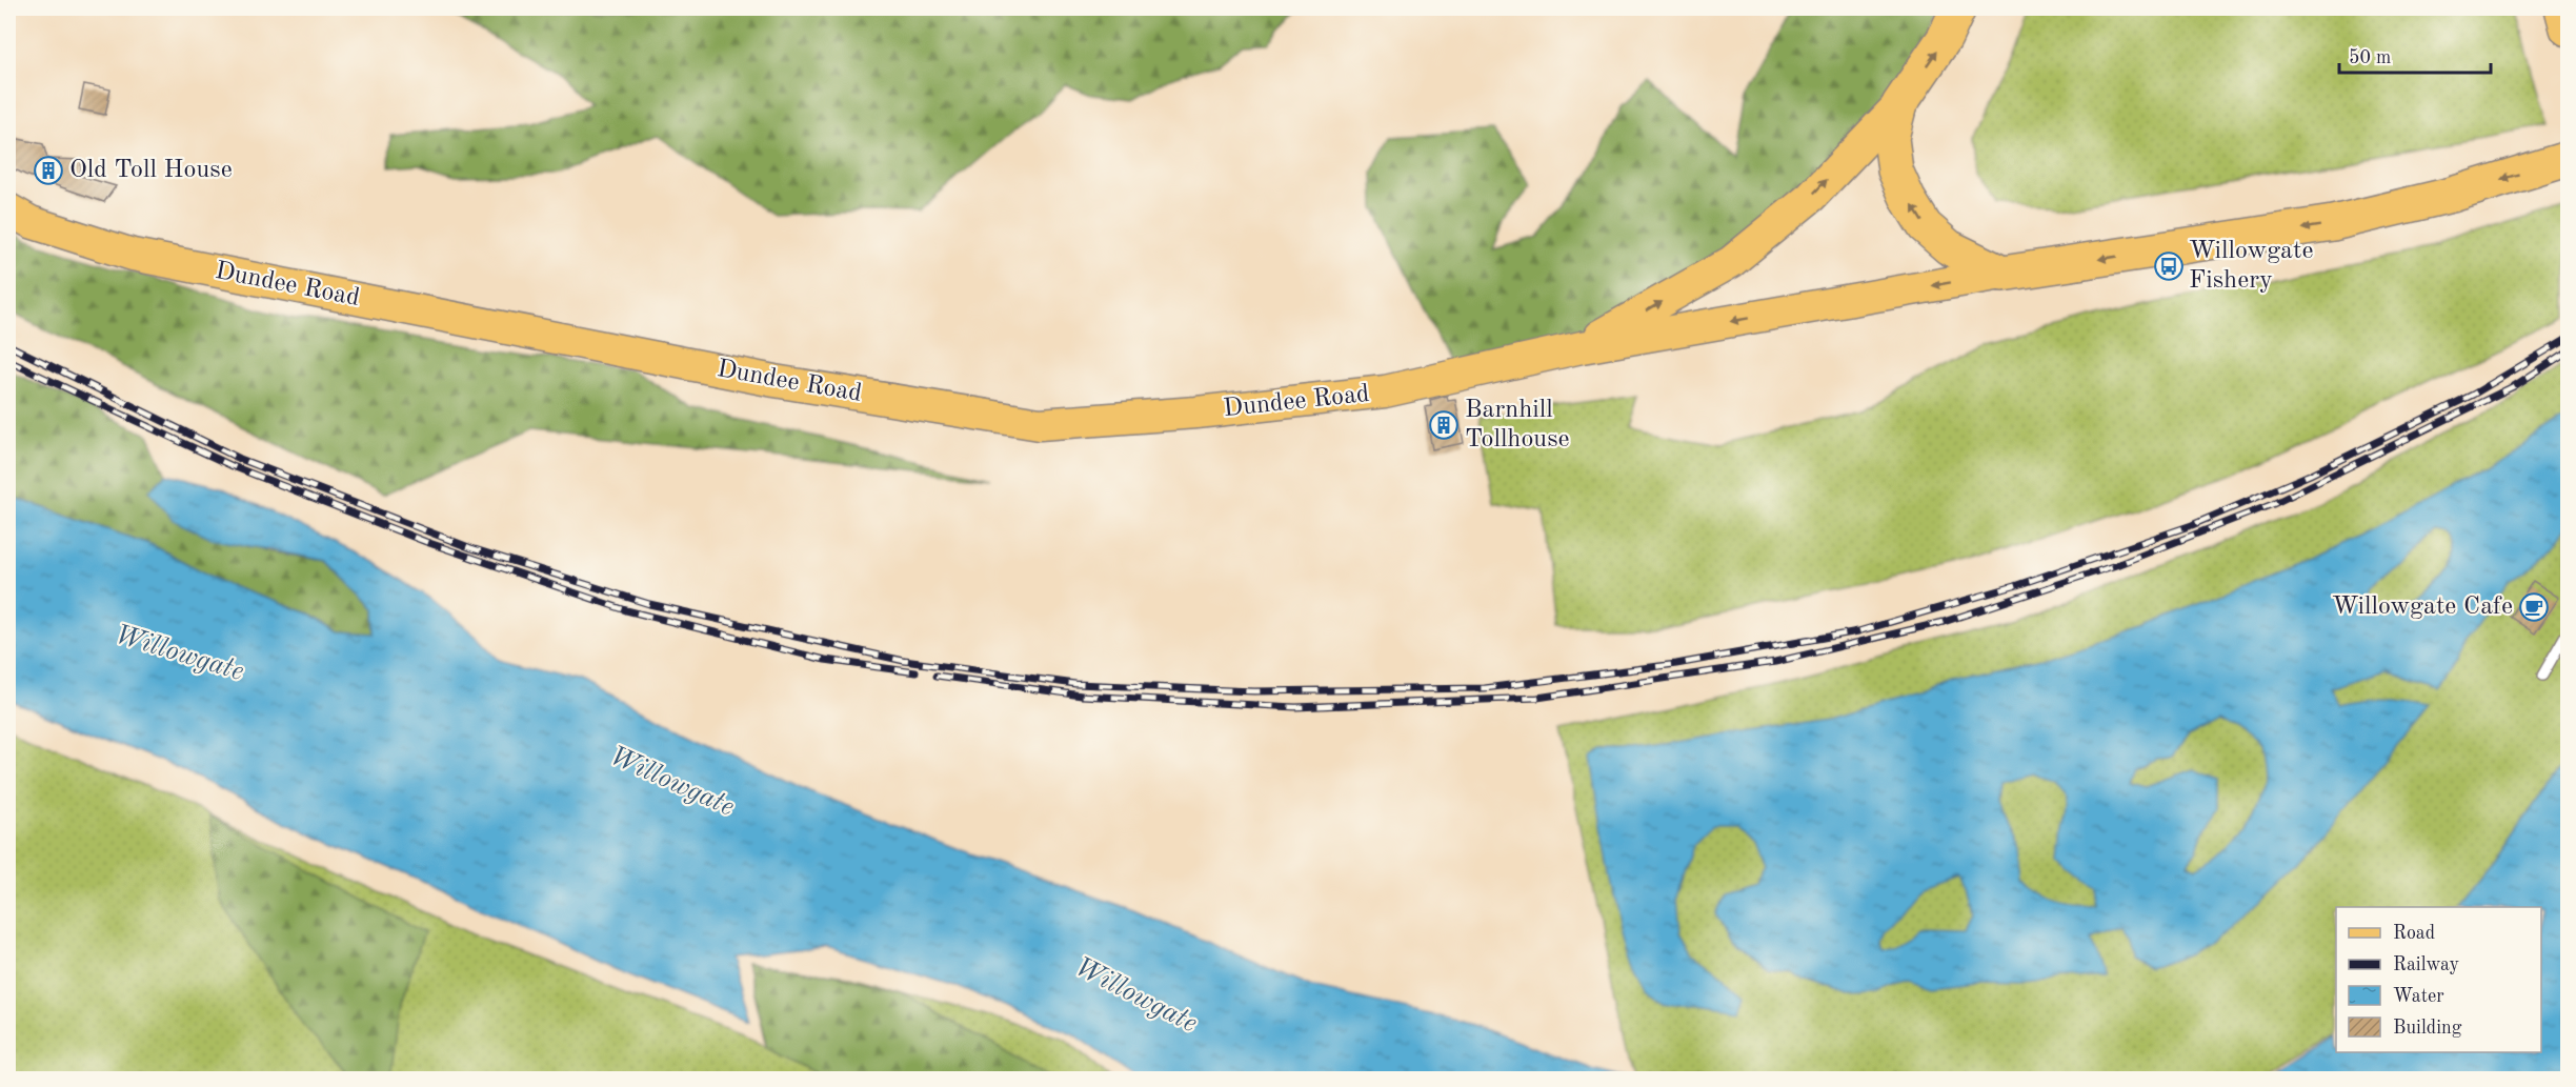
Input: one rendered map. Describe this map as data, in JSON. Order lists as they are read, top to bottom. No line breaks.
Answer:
{"streets":{"main road":["Dundee Road"]},"water":["Willowgate"],"places":{"building":["Old Toll House","Barnhill Tollhouse"],"bus stop":["Willowgate Fishery"],"cafe":["Willowgate Cafe"]},"legend":["Road","Railway","Water","Building"],"scale_bar":"50 m"}
